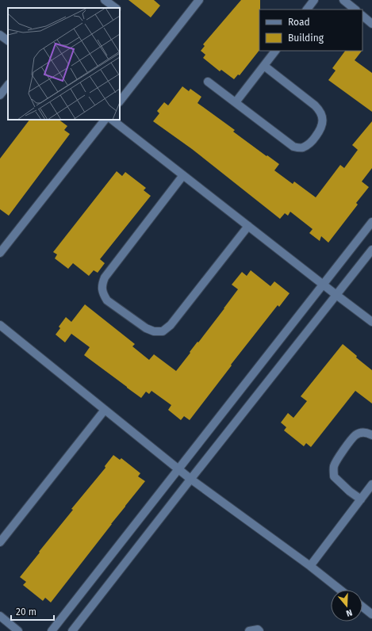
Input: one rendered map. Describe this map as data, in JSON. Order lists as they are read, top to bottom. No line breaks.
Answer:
{"legend":["Road","Building"],"scale_bar":"20 m","north":"bottom"}
